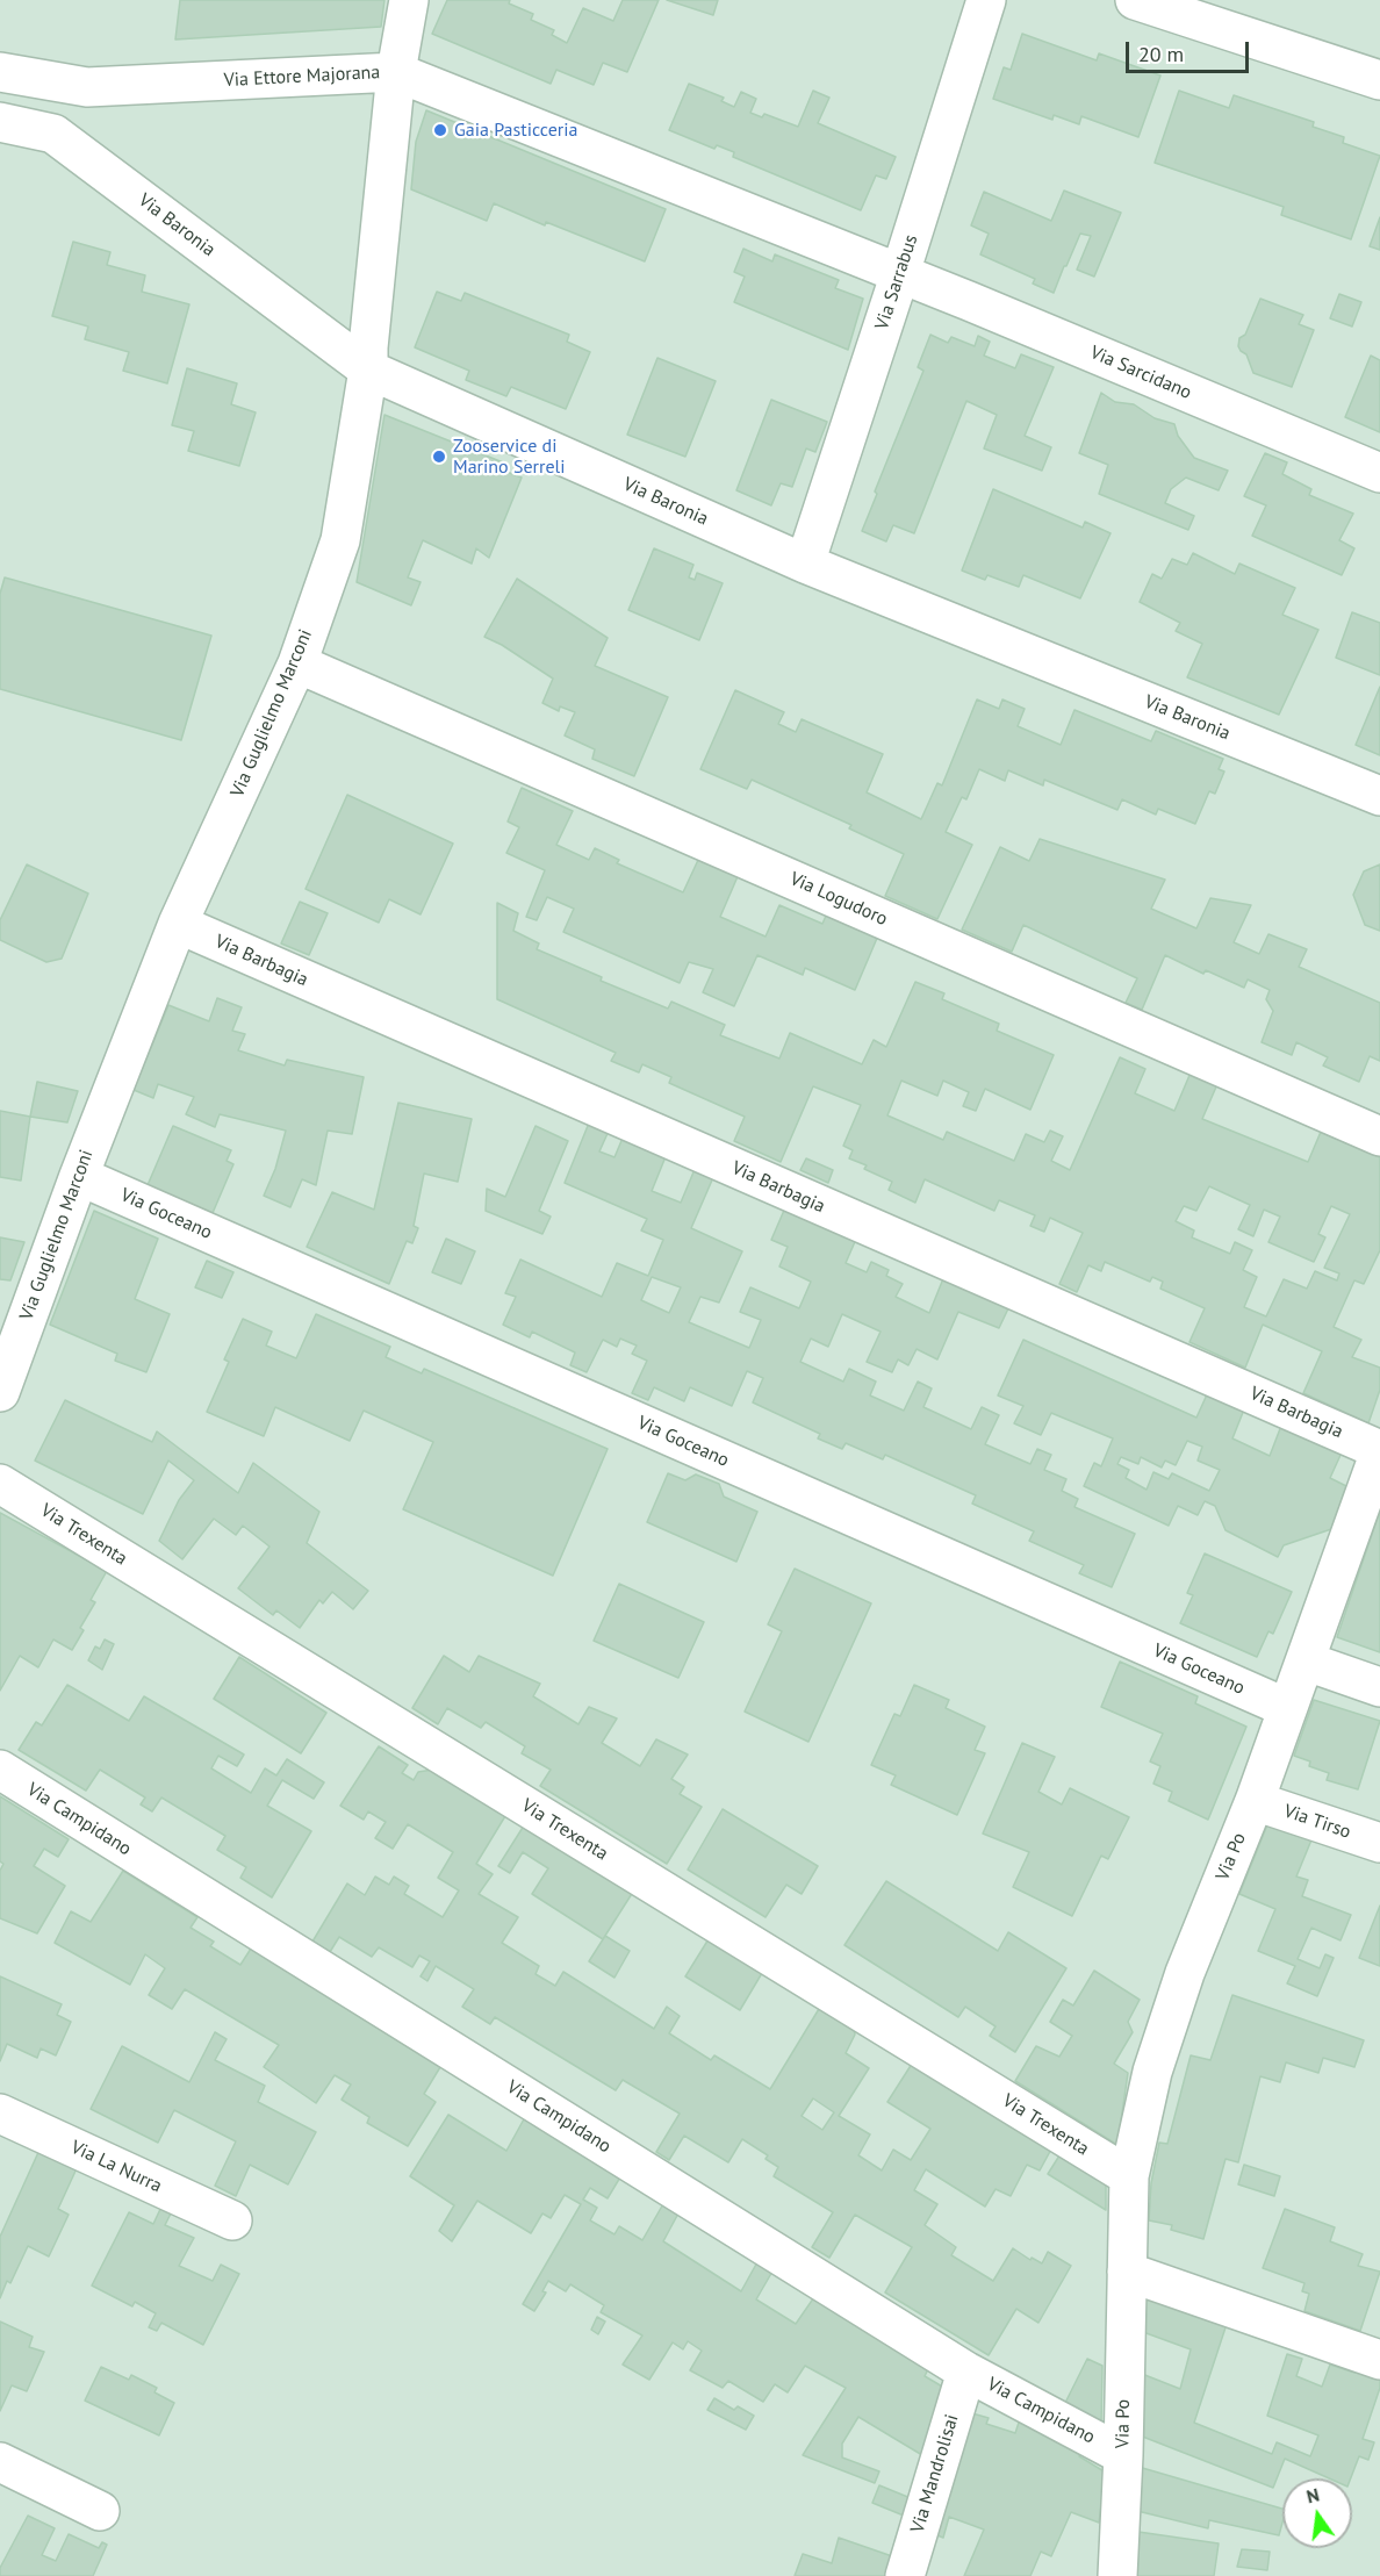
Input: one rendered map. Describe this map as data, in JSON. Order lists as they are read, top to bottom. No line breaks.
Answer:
{"streets":{"street":["Via Ettore Majorana","Via Baronia","Via Sarrabus","Via Sarcidano","Via Guglielmo Marconi","Via Logudoro","Via Barbagia","Via Goceano","Via Trexenta","Via Campidano","Via Tirso","Via Po","Via La Nurra","Via Mandrolisai"]},"crossings":[["Via Ettore Majorana","Via Sarrabus"],["Via Ettore Majorana","Via Sarcidano"],["Via Ettore Majorana","Via Guglielmo Marconi"],["Via Baronia","Via Sarrabus"],["Via Baronia","Via Guglielmo Marconi"],["Via Sarrabus","Via Sarcidano"],["Via Guglielmo Marconi","Via Logudoro"],["Via Guglielmo Marconi","Via Barbagia"],["Via Guglielmo Marconi","Via Goceano"],["Via Barbagia","Via Po"],["Via Goceano","Via Po"],["Via Trexenta","Via Po"],["Via Campidano","Via Po"],["Via Campidano","Via Mandrolisai"],["Via Tirso","Via Po"]],"places":["Gaia Pasticceria","Zooservice di Marino Serreli"],"scale_bar":"20 m","north":"top"}
